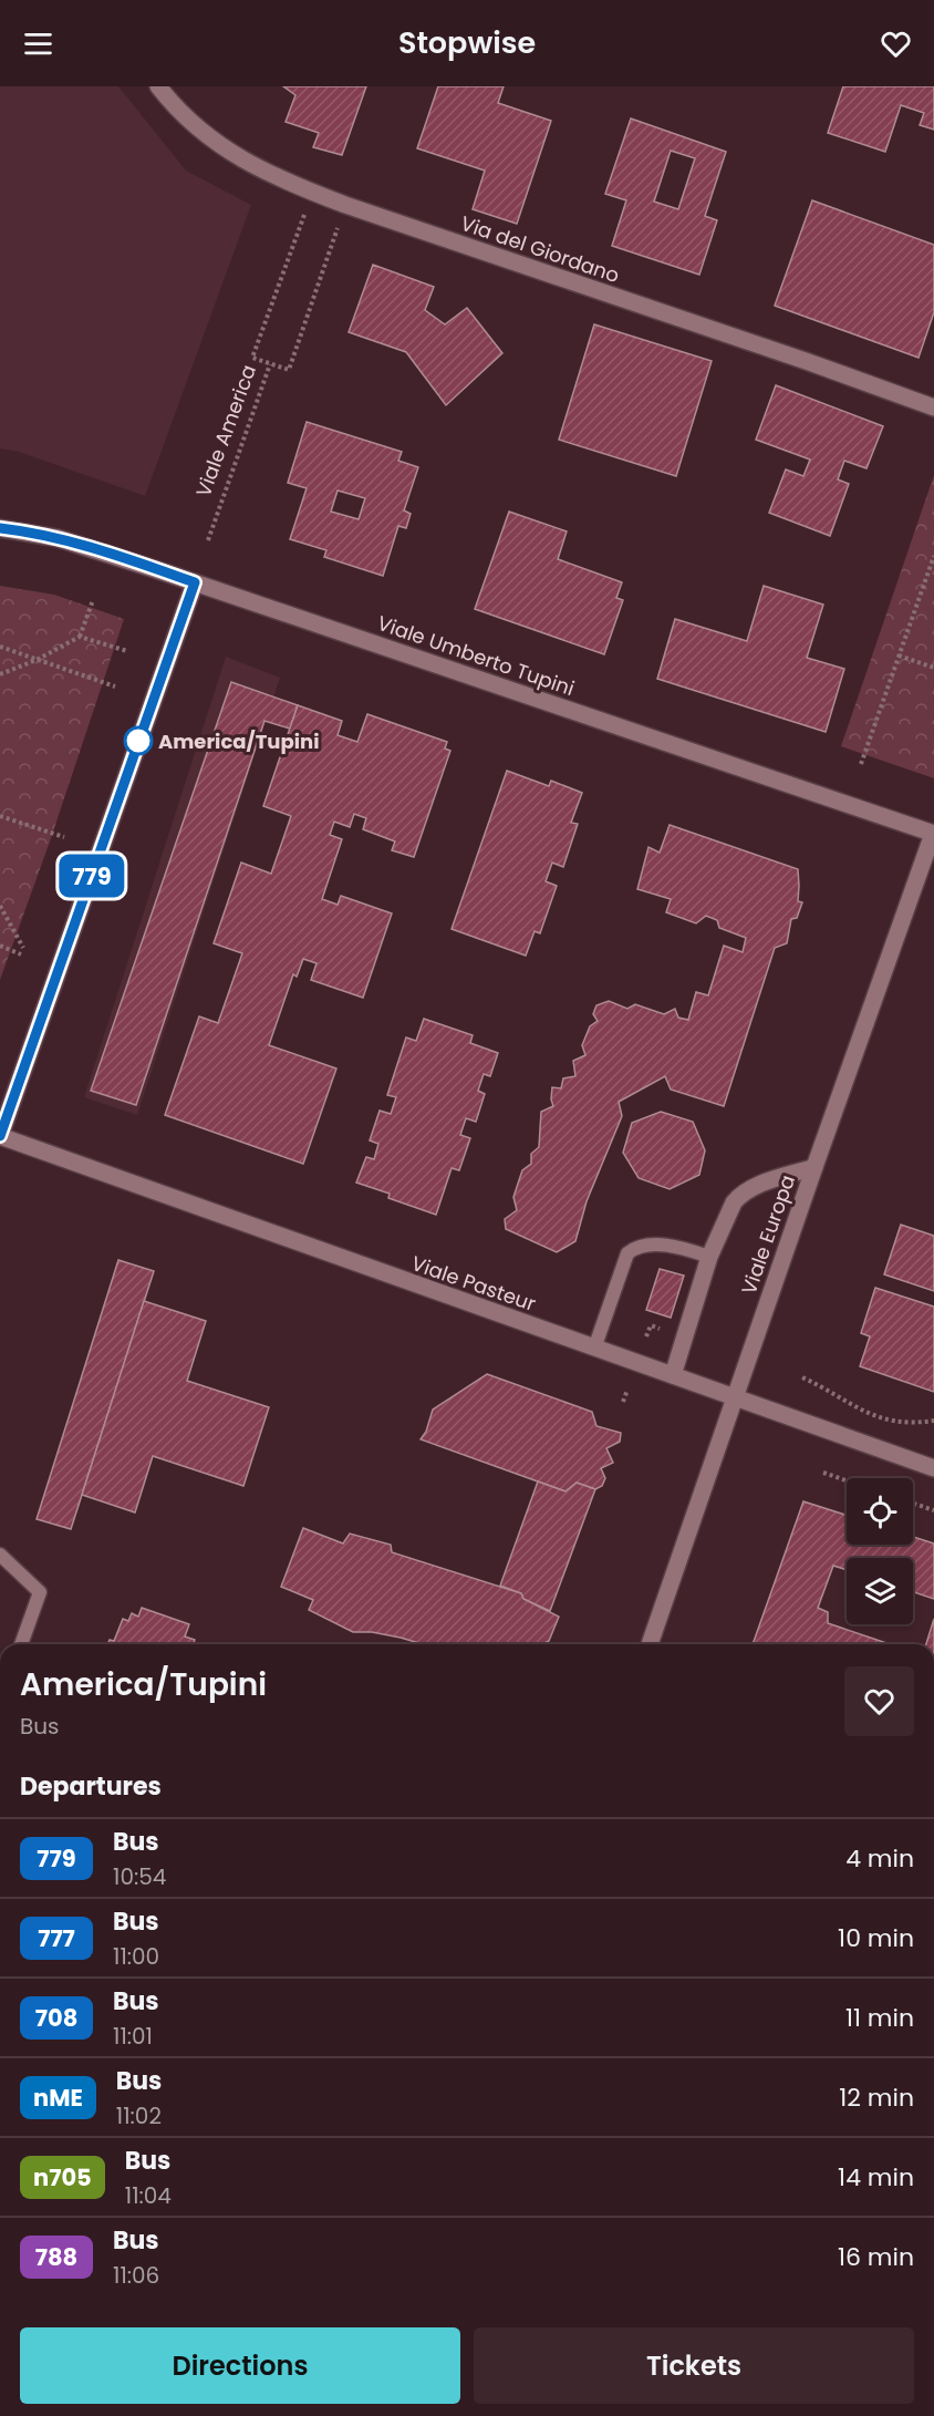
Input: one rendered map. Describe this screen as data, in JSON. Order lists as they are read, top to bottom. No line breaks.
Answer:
{"streets":{"street":["Via del Giordano","Viale Umberto Tupini","Viale Europa","Viale Pasteur"],"path":["Viale America"]},"crossings":[["Via del Giordano","Viale America"],["Viale Umberto Tupini","Viale Europa"],["Viale Europa","Viale Pasteur"]],"places":["America/Tupini"],"lines":["bus line 779"],"page":{"header":"Stopwise","on_map":"779","heading":[["America/Tupini","Bus"],"Departures"],"list":[{"mark":"779","name":"Bus","note":"10:54","value":"4 min"},{"mark":"777","name":"Bus","note":"11:00","value":"10 min"},{"mark":"708","name":"Bus","note":"11:01","value":"11 min"},{"mark":"nME","name":"Bus","note":"11:02","value":"12 min"},{"mark":"n705","name":"Bus","note":"11:04","value":"14 min"},{"mark":"788","name":"Bus","note":"11:06","value":"16 min"}],"buttons":["Directions","Tickets"]}}
